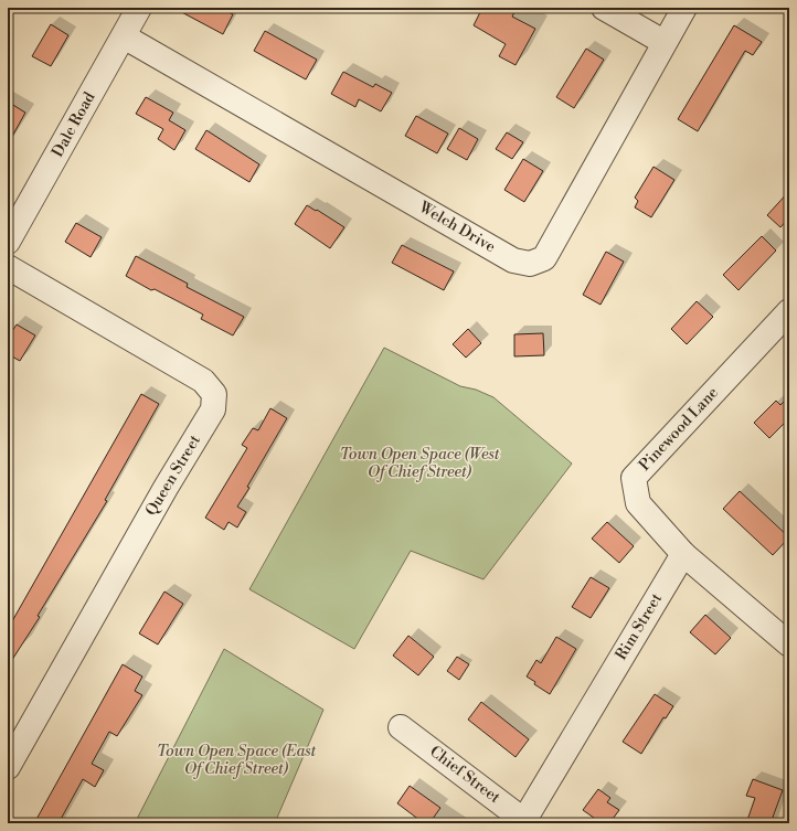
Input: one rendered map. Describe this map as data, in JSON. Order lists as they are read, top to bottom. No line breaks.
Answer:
{"streets":{"street":["Dale Road","Welch Drive","Pinewood Lane","Queen Street","Rim Street","Chief Street"]},"crossings":[["Dale Road","Welch Drive"],["Pinewood Lane","Rim Street"],["Rim Street","Chief Street"]],"parks":["Town Open Space (West Of Chief Street)","Town Open Space (East Of Chief Street)"]}
